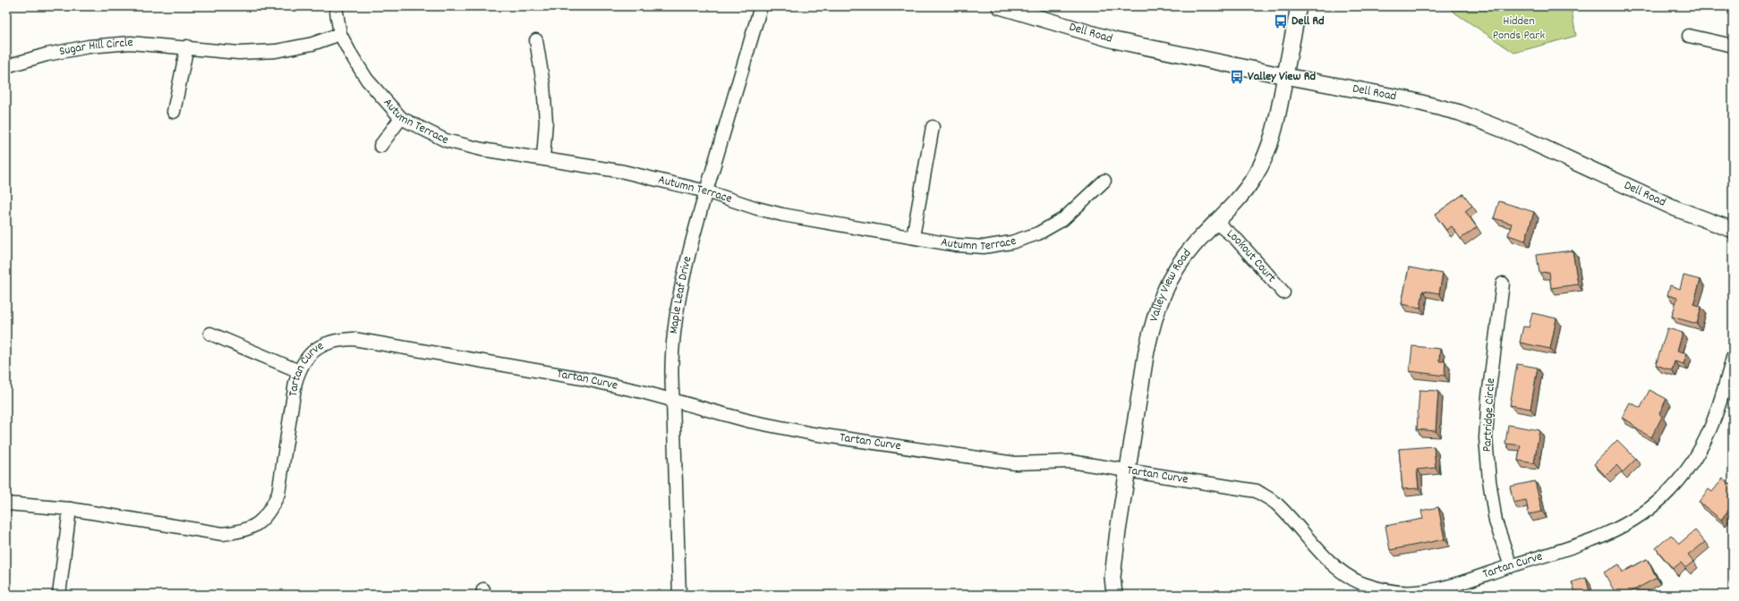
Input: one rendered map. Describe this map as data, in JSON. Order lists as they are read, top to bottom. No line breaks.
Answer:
{"streets":{"street":["Dell Road","Sugar Hill Circle","Autumn Terrace","Lookout Court","Valley View Road","Maple Leaf Drive","Tartan Curve","Partridge Circle"]},"crossings":[["Dell Road","Valley View Road"],["Sugar Hill Circle","Autumn Terrace"],["Autumn Terrace","Maple Leaf Drive"],["Lookout Court","Valley View Road"],["Valley View Road","Tartan Curve"],["Maple Leaf Drive","Tartan Curve"],["Tartan Curve","Partridge Circle"]],"parks":["Hidden Ponds Park"],"places":{"bus stop":["Dell Rd","Valley View Rd"]}}
